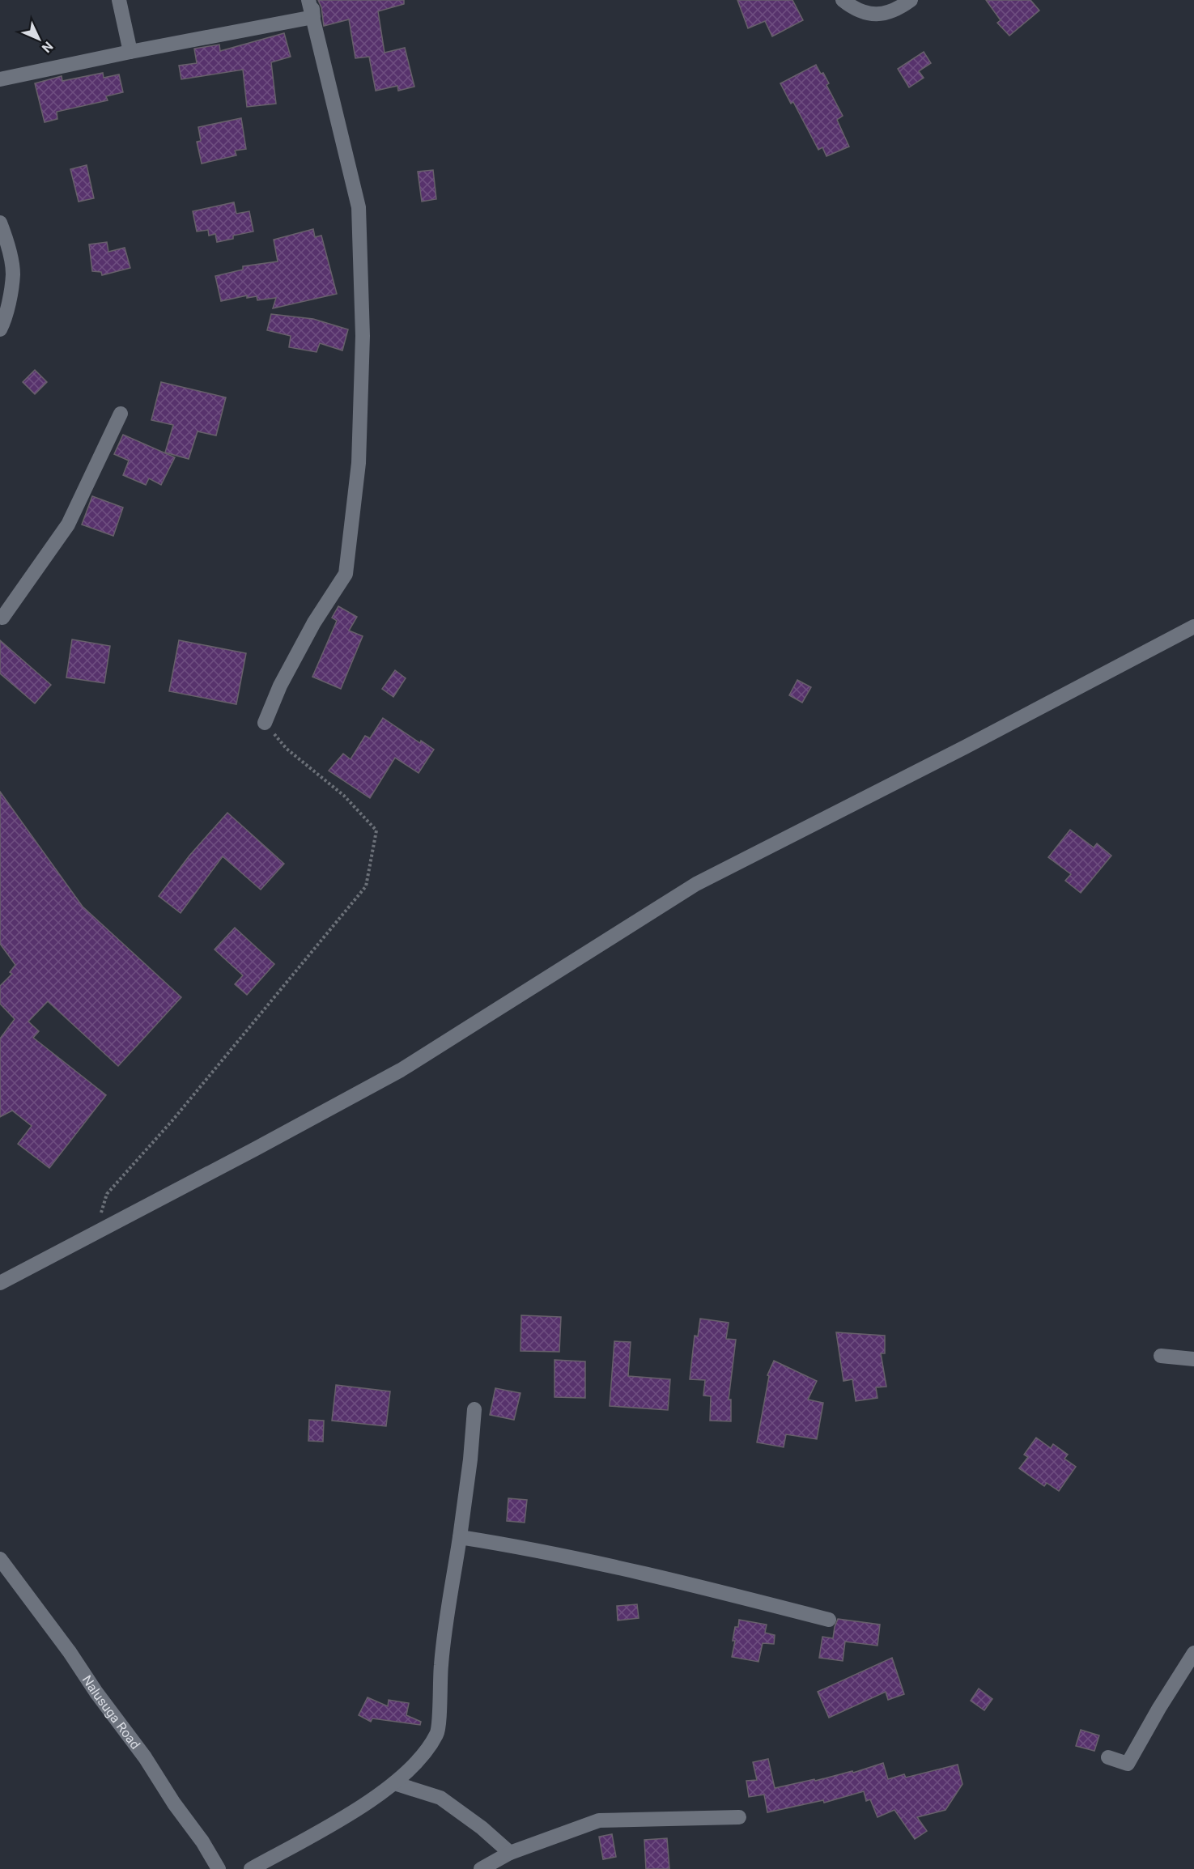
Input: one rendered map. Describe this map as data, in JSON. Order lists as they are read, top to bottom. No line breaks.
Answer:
{"streets":{"street":["Nalusuga Road"]},"north":"bottom right"}
